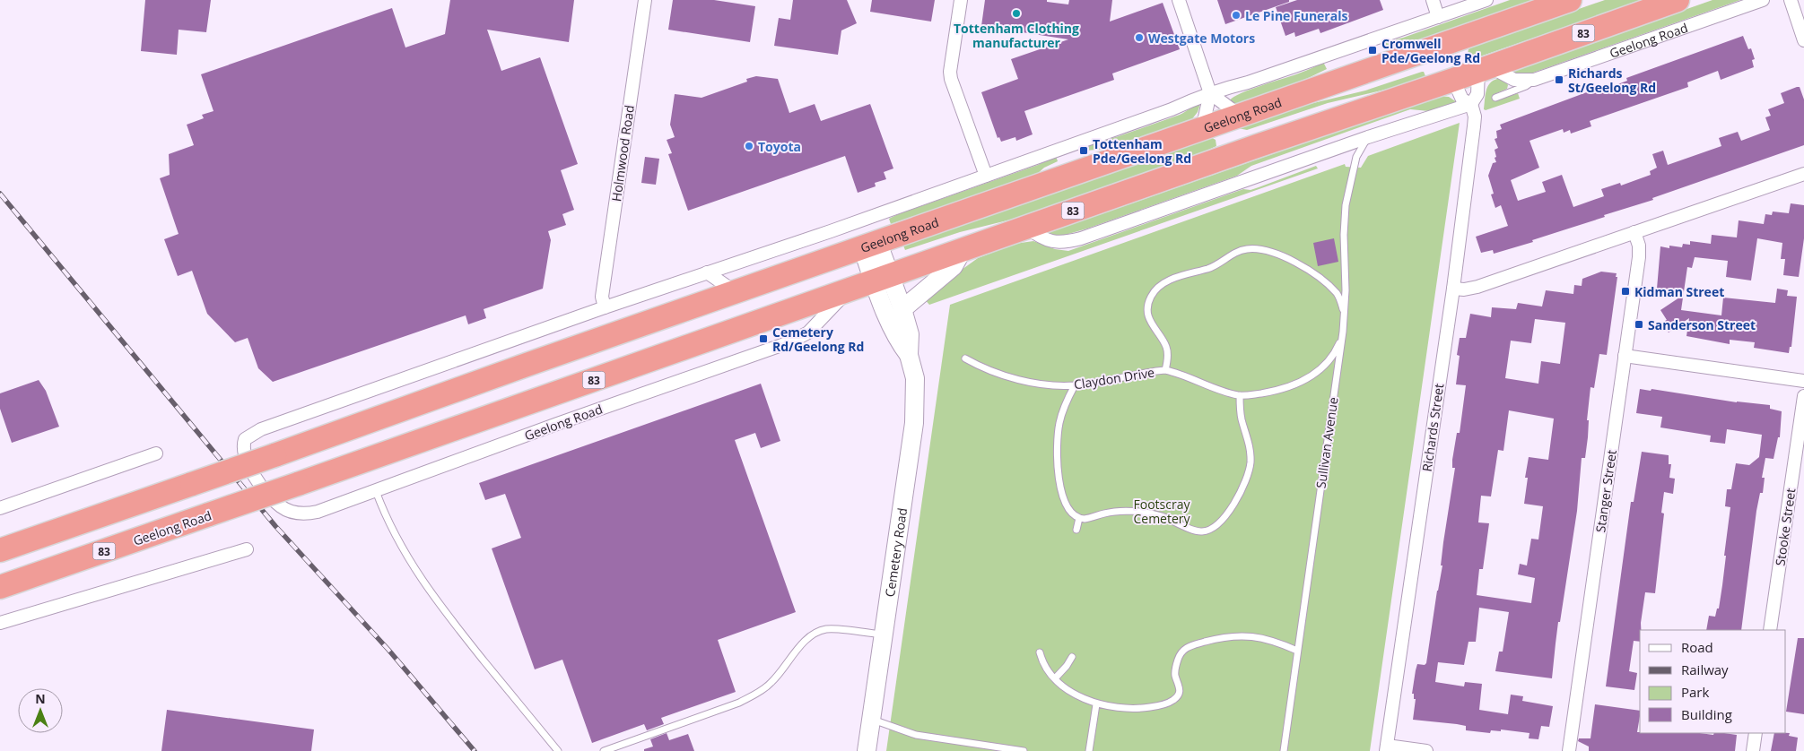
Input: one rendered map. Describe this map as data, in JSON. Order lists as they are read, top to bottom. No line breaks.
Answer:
{"streets":{"highway":["83","Geelong Road"],"street":["Holmwood Road","Richards Street","Stanger Street","Stooke Street","Cemetery Road"],"lane":["Claydon Drive","Sullivan Avenue"]},"crossings":[["Geelong Road","Holmwood Road"],["Geelong Road","Richards Street"],["Geelong Road","Cemetery Road"],["Claydon Drive","Sullivan Avenue"]],"parks":["Footscray Cemetery"],"places":{"other":["Tottenham Clothing manufacturer","Le Pine Funerals","Westgate Motors","Toyota"],"transit":["Cromwell Pde/Geelong Rd","Richards St/Geelong Rd","Tottenham Pde/Geelong Rd","Kidman Street","Sanderson Street","Cemetery Rd/Geelong Rd"]},"legend":["Road","Railway","Park","Building"],"north":"top"}
